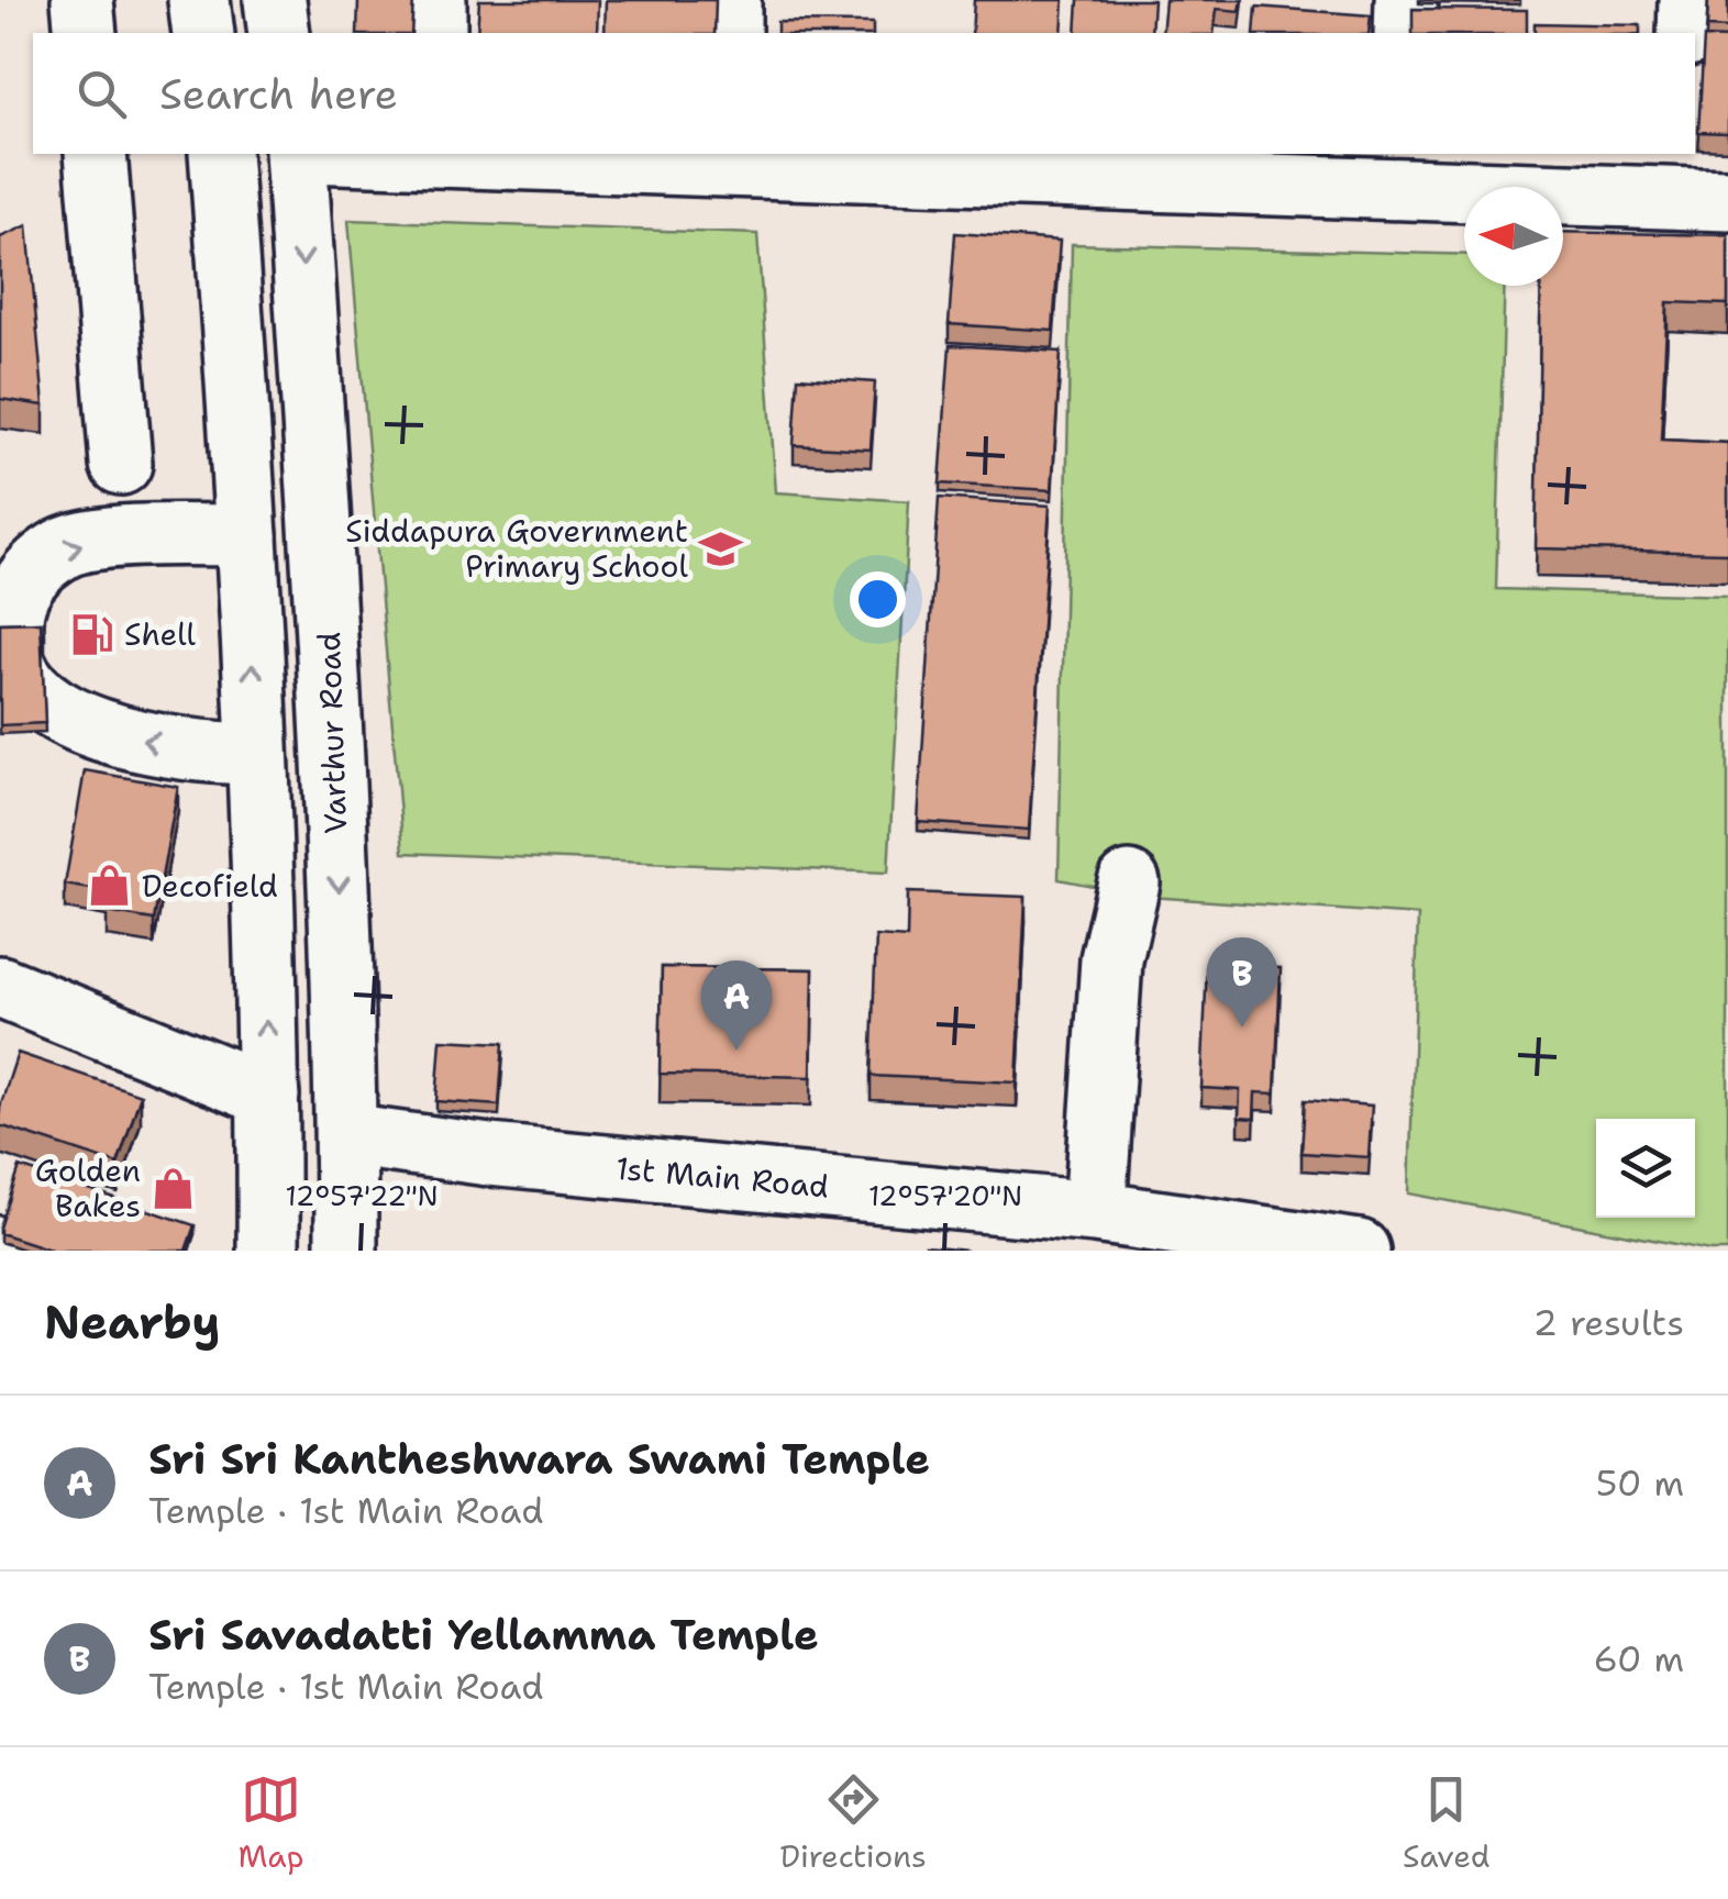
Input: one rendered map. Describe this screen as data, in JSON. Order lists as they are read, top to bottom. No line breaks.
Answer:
{"streets":{"street":["Varthur Road","1st Main Road"]},"crossings":[["Varthur Road","1st Main Road"]],"places":{"school or university":["Siddapura Government Primary School"],"fuel station":["Shell"],"shop":["Decofield","Golden Bakes"]},"north":"left","page":{"search":"Search here","pins":["B","A"],"heading":["Nearby","2 results"],"list":[{"mark":"A","name":"Sri Sri Kantheshwara Swami Temple","note":"Temple · 1st Main Road","value":"50 m"},{"mark":"B","name":"Sri Savadatti Yellamma Temple","note":"Temple · 1st Main Road","value":"60 m"}],"nav":["Map","Directions","Saved"]},"coordinates":["12°57'22\"N","12°57'20\"N"]}
